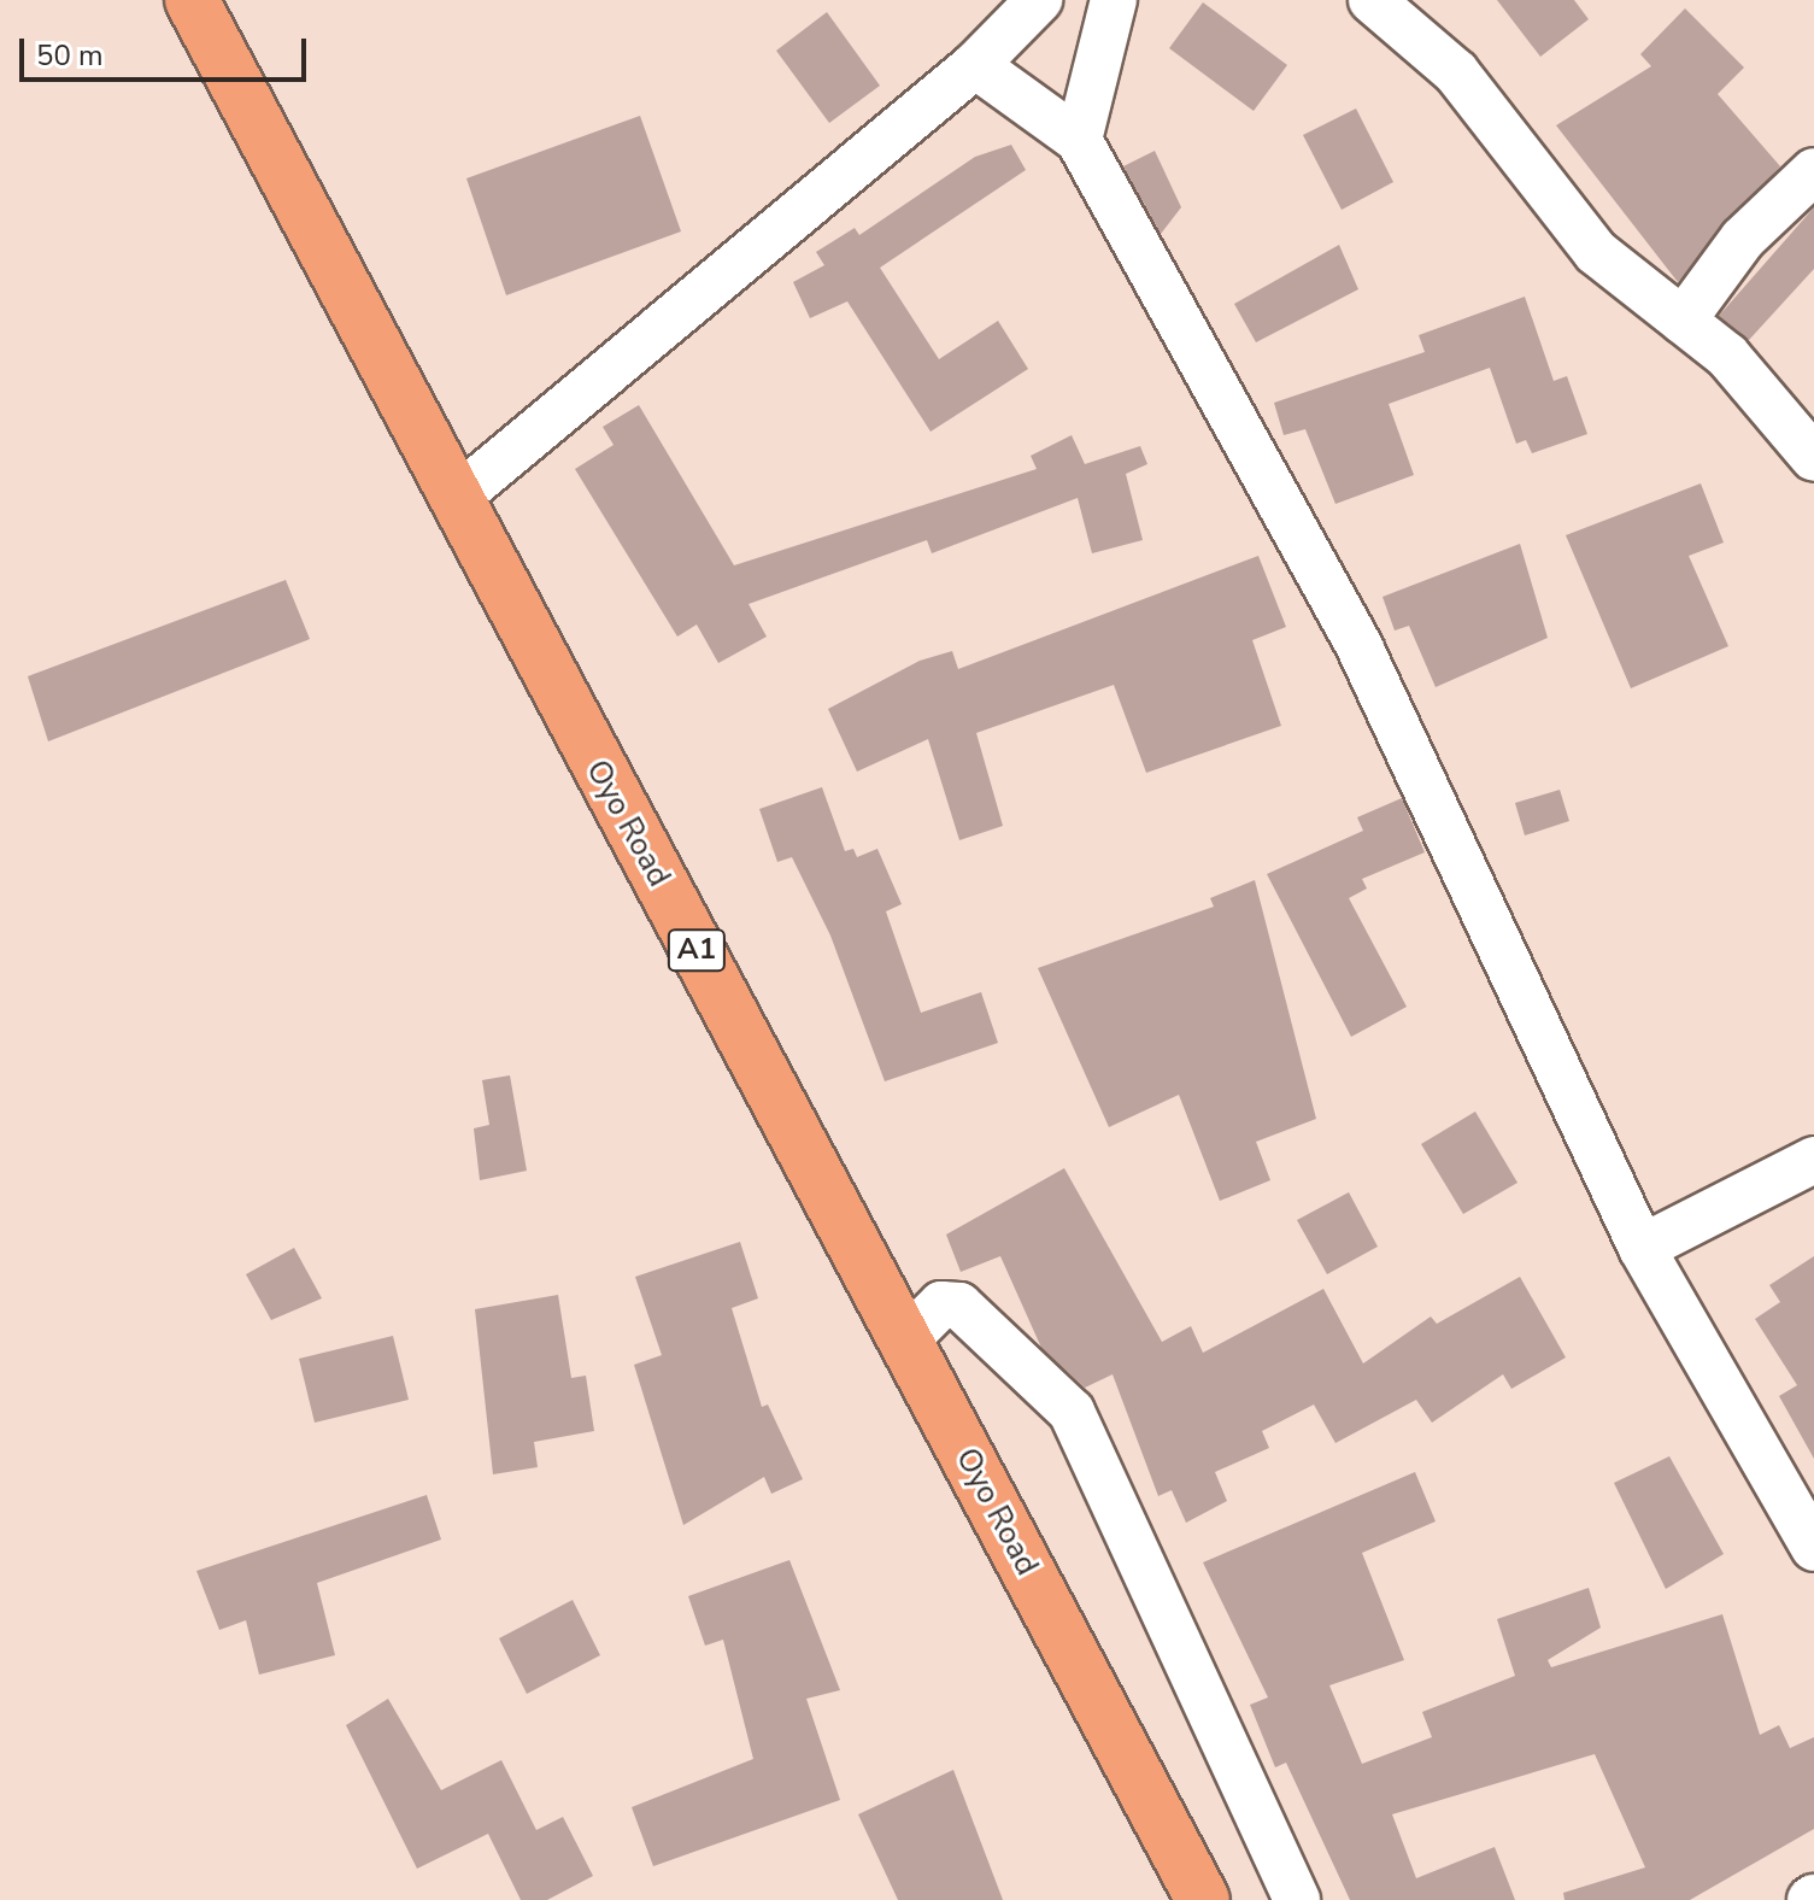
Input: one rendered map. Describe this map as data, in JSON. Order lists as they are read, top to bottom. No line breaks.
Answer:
{"streets":{"highway":["Oyo Road","A1"]},"scale_bar":"50 m"}
